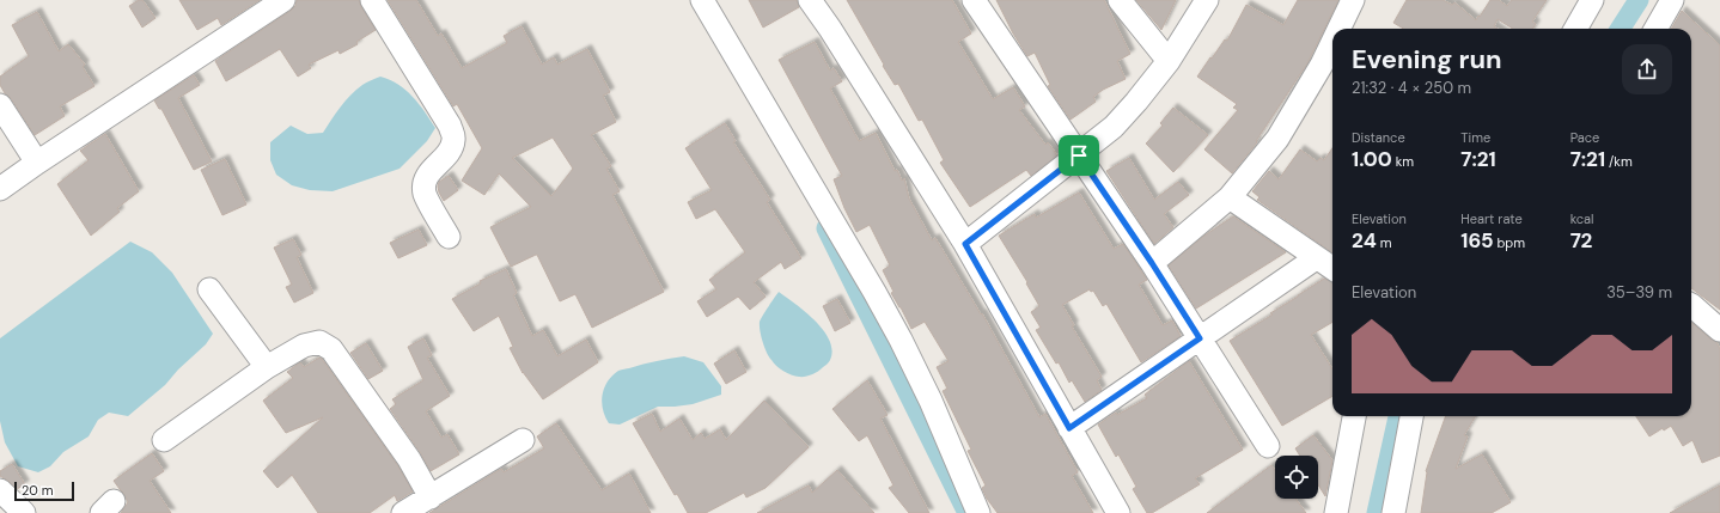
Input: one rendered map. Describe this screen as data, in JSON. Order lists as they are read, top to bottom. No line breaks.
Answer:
{"scale_bar":"20 m","page":{"heading":["Evening run","21:32 · 4 × 250 m"],"stats":[["Distance","1.00 km"],["Time","7:21"],["Pace","7:21 /km"],["Elevation","24 m"],["Heart rate","165 bpm"],["kcal","72"]],"chart":["Elevation","35–39 m"],"scale":"20 m"}}
